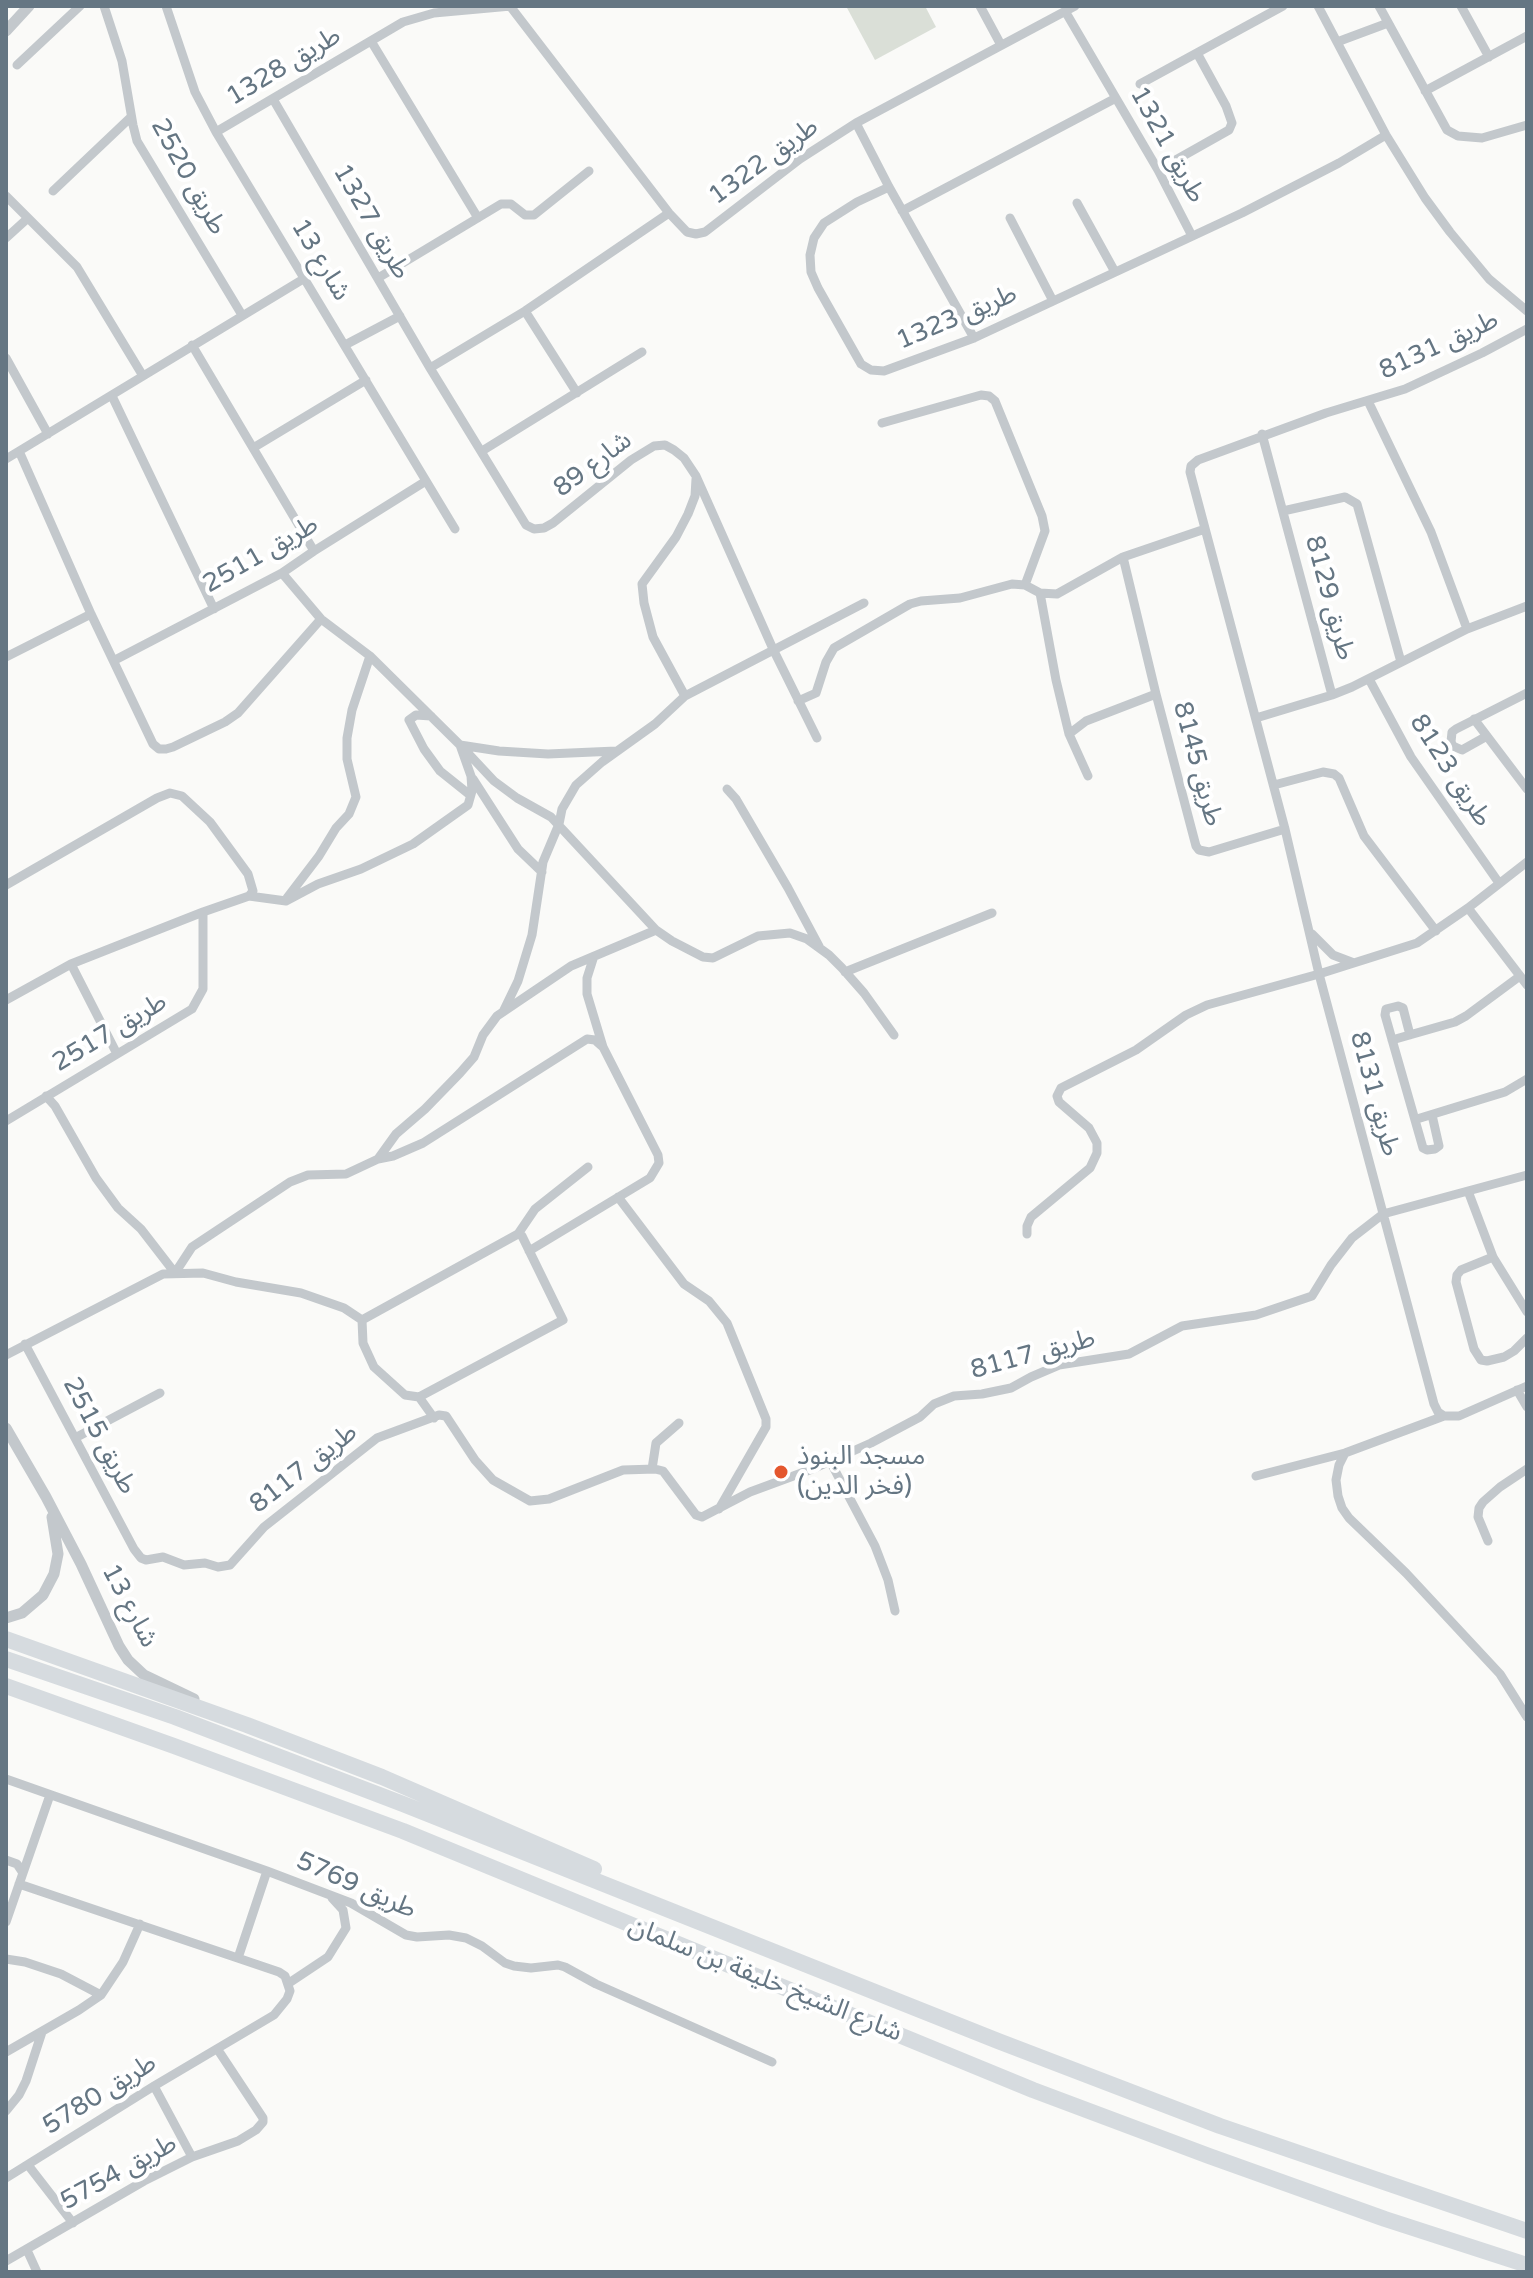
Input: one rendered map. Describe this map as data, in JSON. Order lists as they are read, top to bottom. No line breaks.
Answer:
{"streets":{"highway":["شارع الشيخ خليفة بن سلمان"],"street":["طريق 1328","طريق 1321","طريق 1322","طريق 2520","طريق 1327","شارع 13","طريق 1323","طريق 8131","شارع 89","طريق 2511","طريق 8129","طريق 8145","طريق 8123","طريق 2517","طريق 8117","طريق 2515","طريق 5769","طريق 5780","طريق 5754"]},"crossings":[["طريق 1328","طريق 1322"],["طريق 1328","طريق 1327"],["طريق 1328","شارع 13"],["طريق 1321","طريق 1322"],["طريق 1321","طريق 1323"],["طريق 1327","شارع 89"],["شارع 13","طريق 2511"],["طريق 8131","طريق 8129"],["طريق 8131","طريق 8145"],["طريق 8131","طريق 8117"],["طريق 8129","طريق 8123"],["طريق 8117","طريق 2515"],["طريق 5780","طريق 5754"]],"places":["مسجد البنوذ (فخر الدين)"]}
